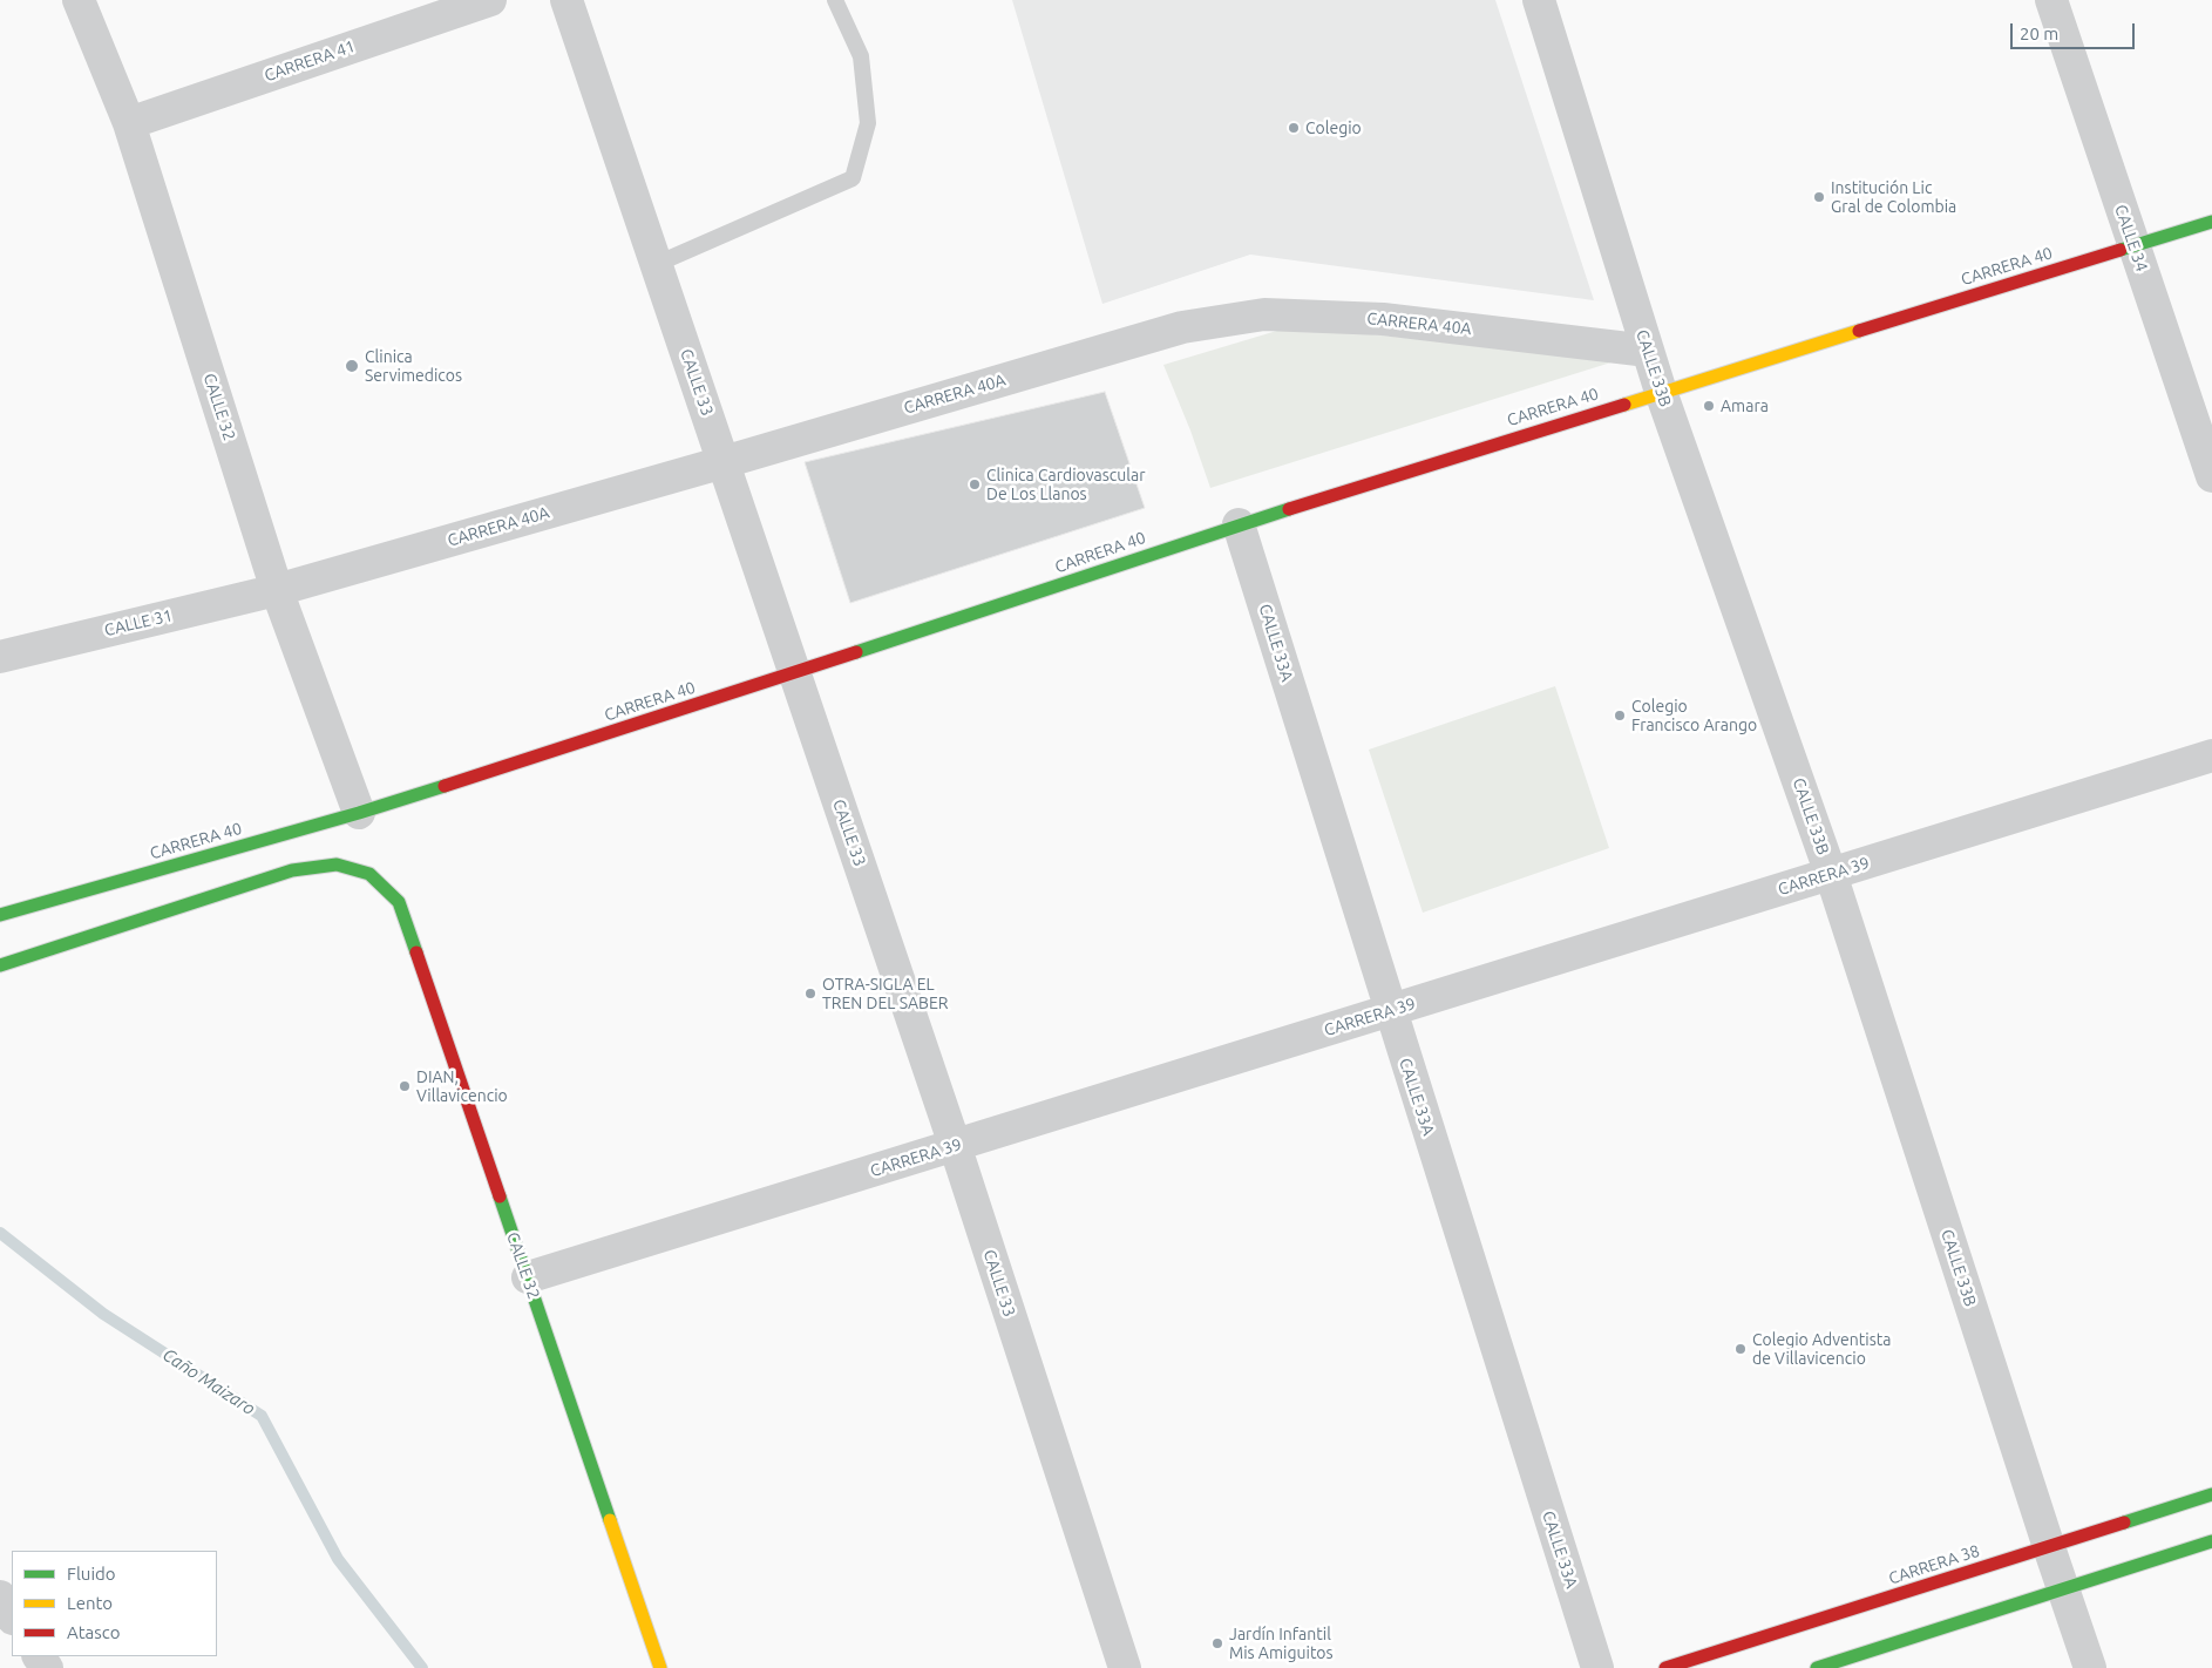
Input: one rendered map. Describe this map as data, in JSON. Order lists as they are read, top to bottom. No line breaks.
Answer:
{"streets":{"street":["CARRERA 41","CALLE 34","CARRERA 40","CARRERA 40A","CALLE 33B","CALLE 33","CALLE 32","CALLE 31","CALLE 33A","CARRERA 39","CARRERA 38"]},"crossings":[["CARRERA 41","CALLE 32"],["CALLE 34","CARRERA 40"],["CARRERA 40","CALLE 33B"],["CARRERA 40","CALLE 33"],["CARRERA 40","CALLE 32"],["CARRERA 40","CALLE 33A"],["CARRERA 40A","CALLE 33B"],["CARRERA 40A","CALLE 33"],["CARRERA 40A","CALLE 32"],["CARRERA 40A","CALLE 31"],["CALLE 33B","CARRERA 39"],["CALLE 33B","CARRERA 38"],["CALLE 33","CARRERA 39"],["CALLE 32","CALLE 31"],["CALLE 32","CARRERA 39"],["CALLE 33A","CARRERA 39"]],"water":["Caño Maizaro"],"places":["Colegio","Institución Lic Gral de Colombia","Clinica Servimedicos","Amara","Clinica Cardiovascular De Los Llanos","Colegio Francisco Arango","OTRA-SIGLA EL TREN DEL SABER","DIAN, Villavicencio","Colegio Adventista de Villavicencio","Jardín Infantil Mis Amiguitos"],"legend":["Fluido","Lento","Atasco"],"scale_bar":"20 m"}
